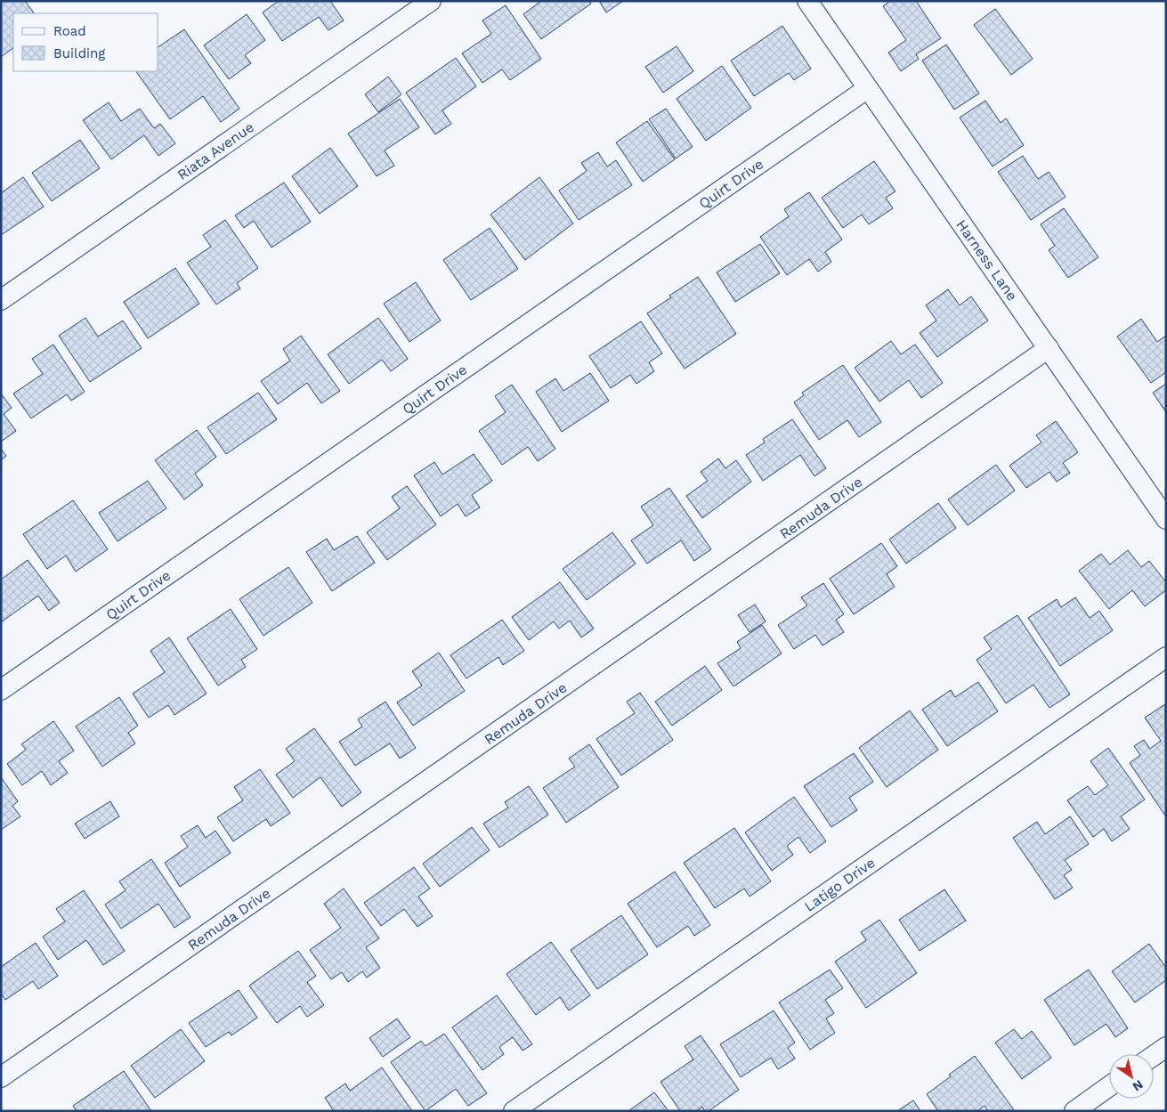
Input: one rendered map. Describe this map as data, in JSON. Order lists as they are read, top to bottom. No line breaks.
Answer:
{"streets":{"street":["Riata Avenue","Quirt Drive","Harness Lane","Remuda Drive","Latigo Drive"]},"crossings":[["Quirt Drive","Harness Lane"],["Harness Lane","Remuda Drive"]],"legend":["Road","Building"],"north":"bottom right"}
